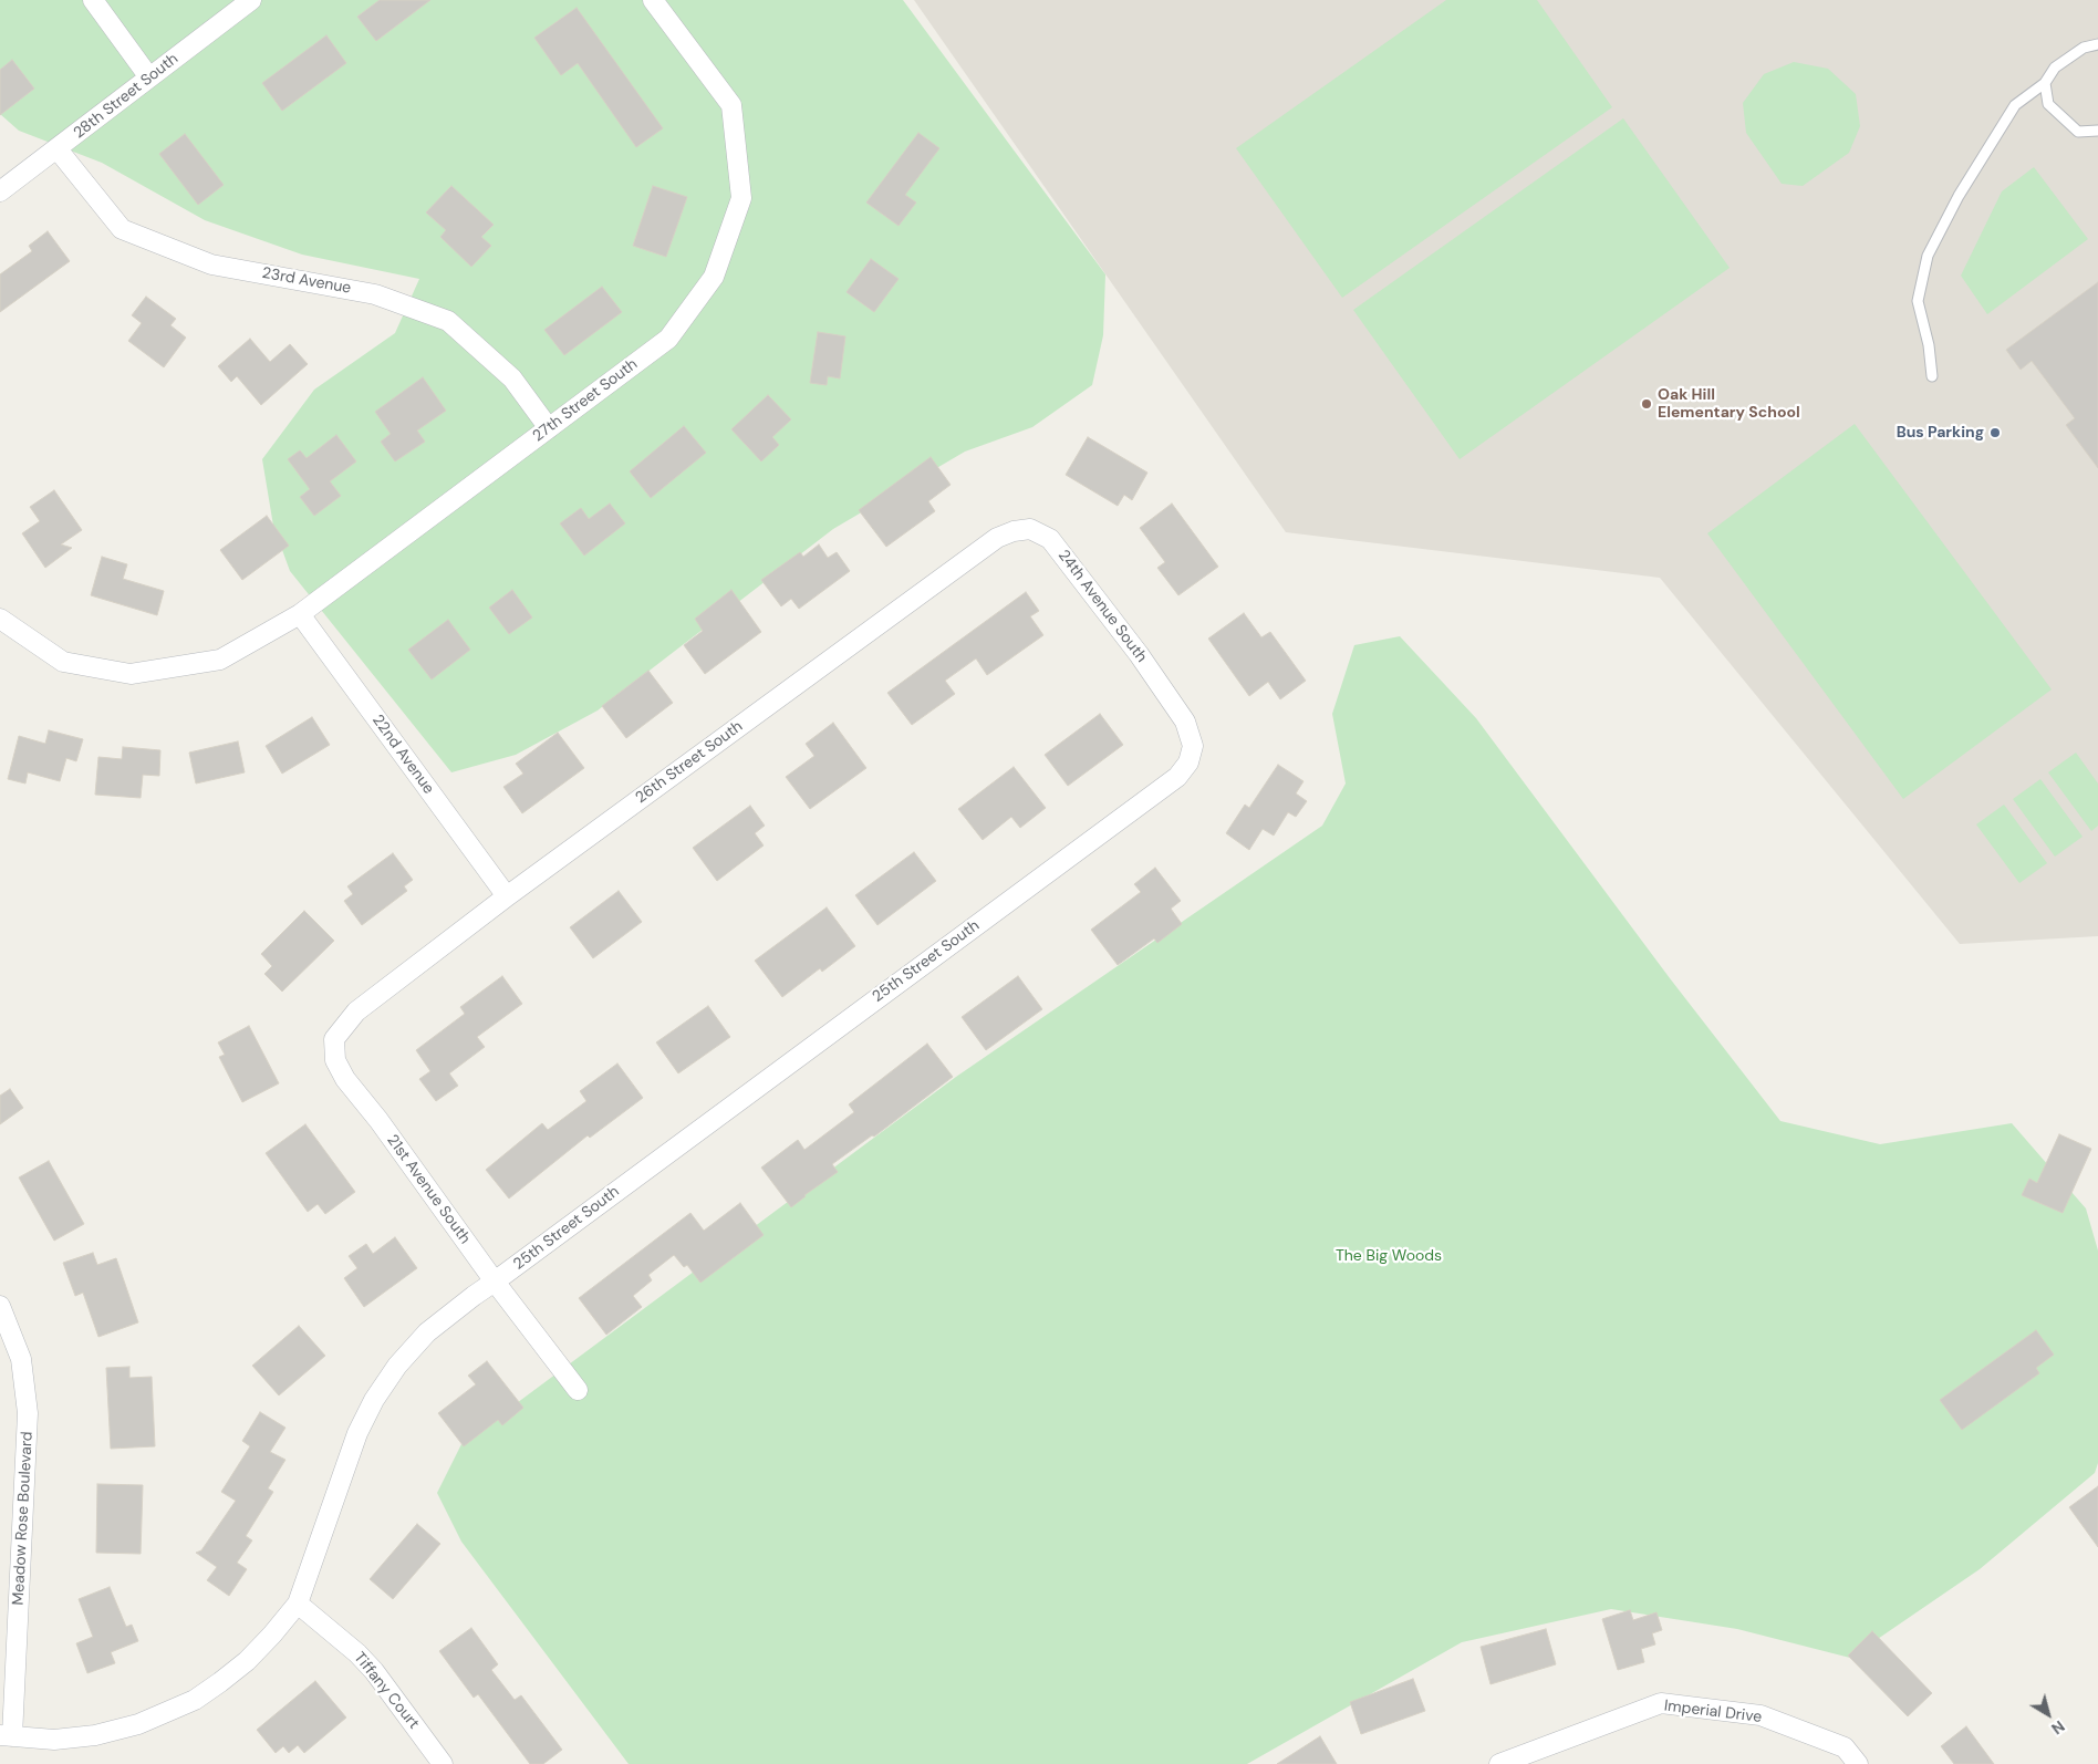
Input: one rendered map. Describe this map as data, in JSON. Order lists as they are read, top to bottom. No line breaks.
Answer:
{"streets":{"street":["28th Street South","23rd Avenue","27th Street South","24th Avenue South","22nd Avenue","26th Street South","25th Street South","21st Avenue South","Meadow Rose Boulevard","Tiffany Court","Imperial Drive"]},"crossings":[["28th Street South","23rd Avenue"],["23rd Avenue","27th Street South"],["27th Street South","22nd Avenue"],["24th Avenue South","26th Street South"],["24th Avenue South","25th Street South"],["22nd Avenue","26th Street South"],["26th Street South","21st Avenue South"],["25th Street South","21st Avenue South"],["25th Street South","Meadow Rose Boulevard"],["25th Street South","Tiffany Court"]],"parks":["The Big Woods"],"places":["Oak Hill Elementary School","Bus Parking"],"north":"bottom right"}
